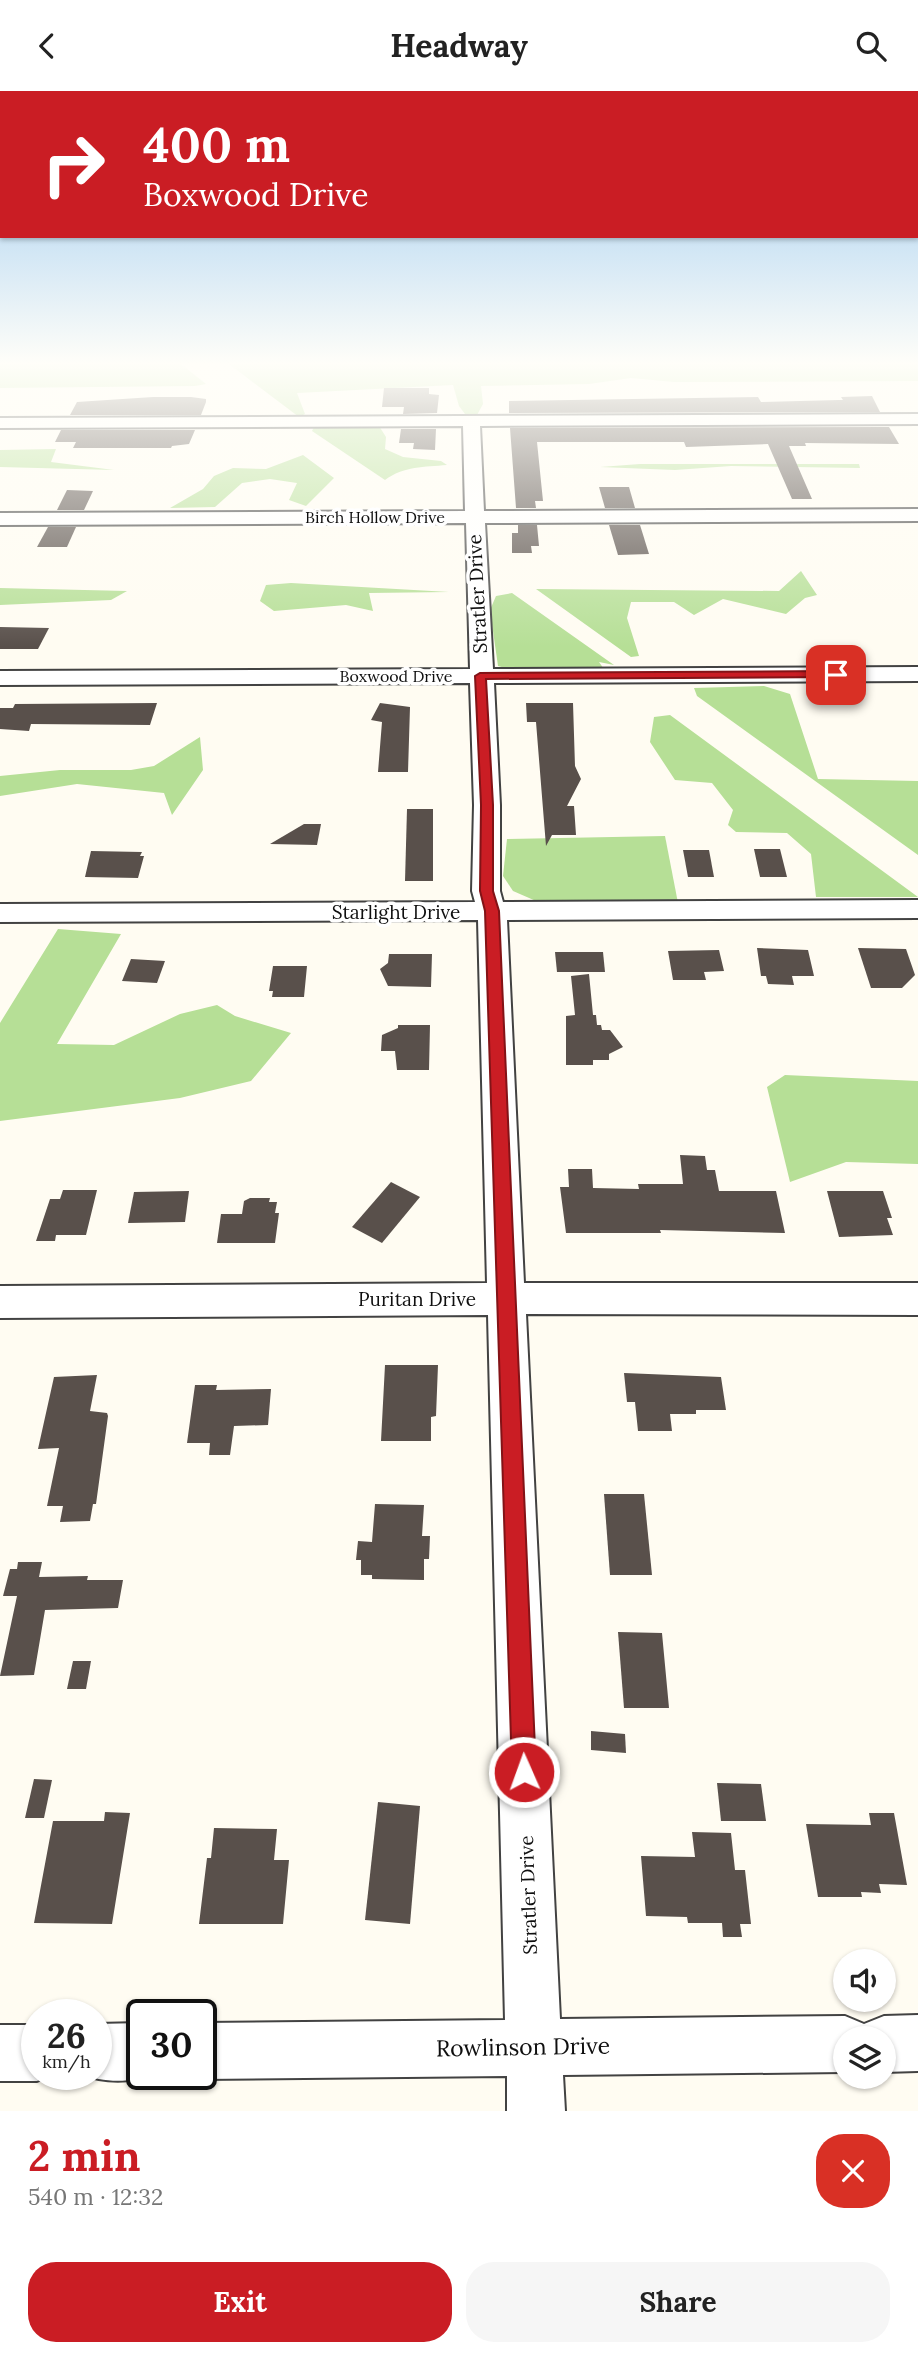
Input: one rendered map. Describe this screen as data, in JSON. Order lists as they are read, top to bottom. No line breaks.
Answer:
{"streets":{"street":["Birch Hollow Drive","Stratler Drive","Boxwood Drive","Starlight Drive","Puritan Drive","Rowlinson Drive"]},"crossings":[["Birch Hollow Drive","Stratler Drive"],["Stratler Drive","Boxwood Drive"],["Stratler Drive","Starlight Drive"],["Stratler Drive","Puritan Drive"],["Stratler Drive","Rowlinson Drive"]],"page":{"header":"Headway","turn":["400 m","Boxwood Drive"],"speed":"26 km/h","limit":"30","heading":["2 min","540 m · 12:32"],"buttons":["Exit","Share"]}}
